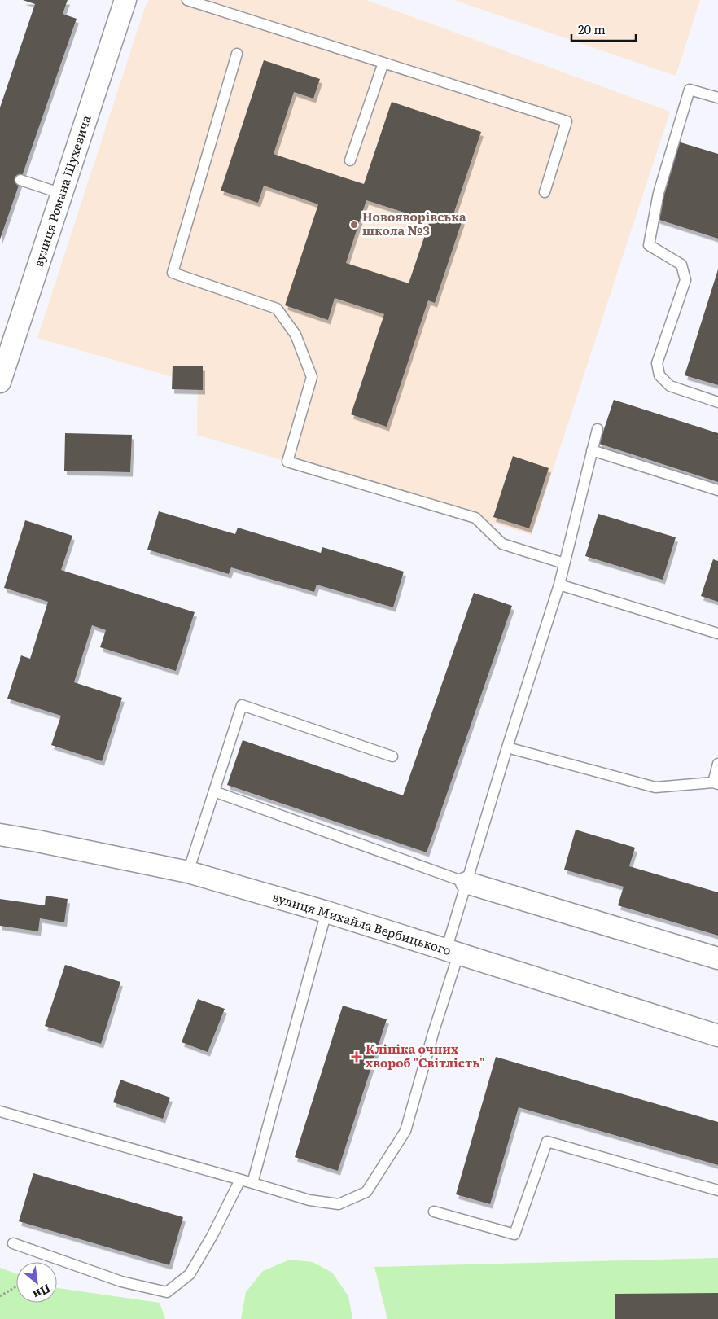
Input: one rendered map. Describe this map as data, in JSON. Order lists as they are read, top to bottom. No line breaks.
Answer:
{"streets":{"street":["вулиця Романа Шухевича","вулиця Михайла Вербицького"]},"places":{"other":["Новояворівська школа №3"],"health":["Клініка очних хвороб \"Світлість\""]},"scale_bar":"20 m","north":"bottom right"}
